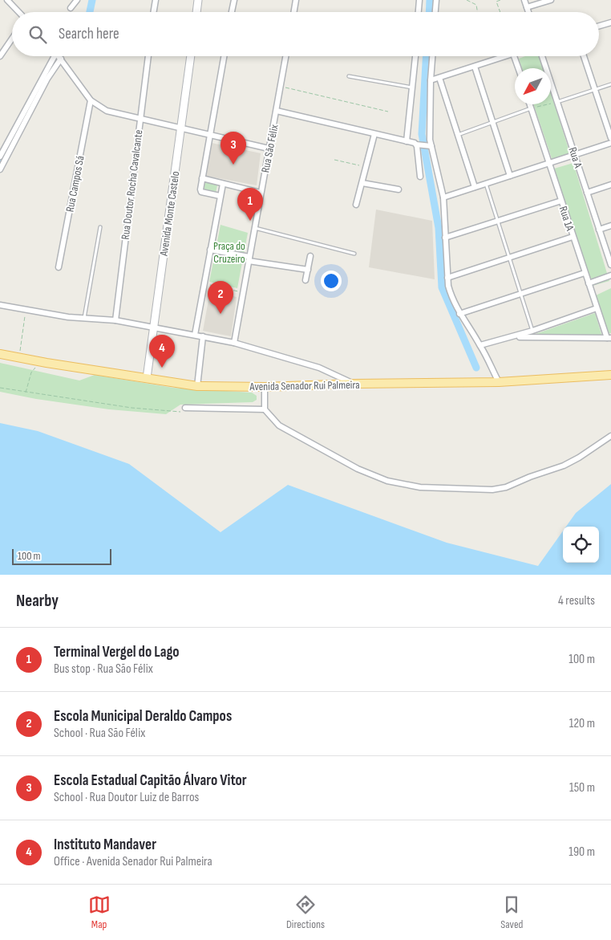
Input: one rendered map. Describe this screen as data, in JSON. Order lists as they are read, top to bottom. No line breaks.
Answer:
{"streets":{"main road":["Avenida Senador Rui Palmeira"],"street":["Rua São Félix","Rua A","Rua Campos Sá","Rua Doutor Rocha Cavalcante","Avenida Monte Castelo","Rua 1A"]},"crossings":[["Avenida Monte Castelo","Avenida Senador Rui Palmeira"]],"parks":["Praça do Cruzeiro"],"scale_bar":"100 m","north":"bottom left","page":{"search":"Search here","pins":["3","1","2","4"],"scale":"100 m","heading":["Nearby","4 results"],"list":[{"mark":"1","name":"Terminal Vergel do Lago","note":"Bus stop · Rua São Félix","value":"100 m"},{"mark":"2","name":"Escola Municipal Deraldo Campos","note":"School · Rua São Félix","value":"120 m"},{"mark":"3","name":"Escola Estadual Capitão Álvaro Vitor","note":"School · Rua Doutor Luiz de Barros","value":"150 m"},{"mark":"4","name":"Instituto Mandaver","note":"Office · Avenida Senador Rui Palmeira","value":"190 m"}],"nav":["Map","Directions","Saved"]}}
